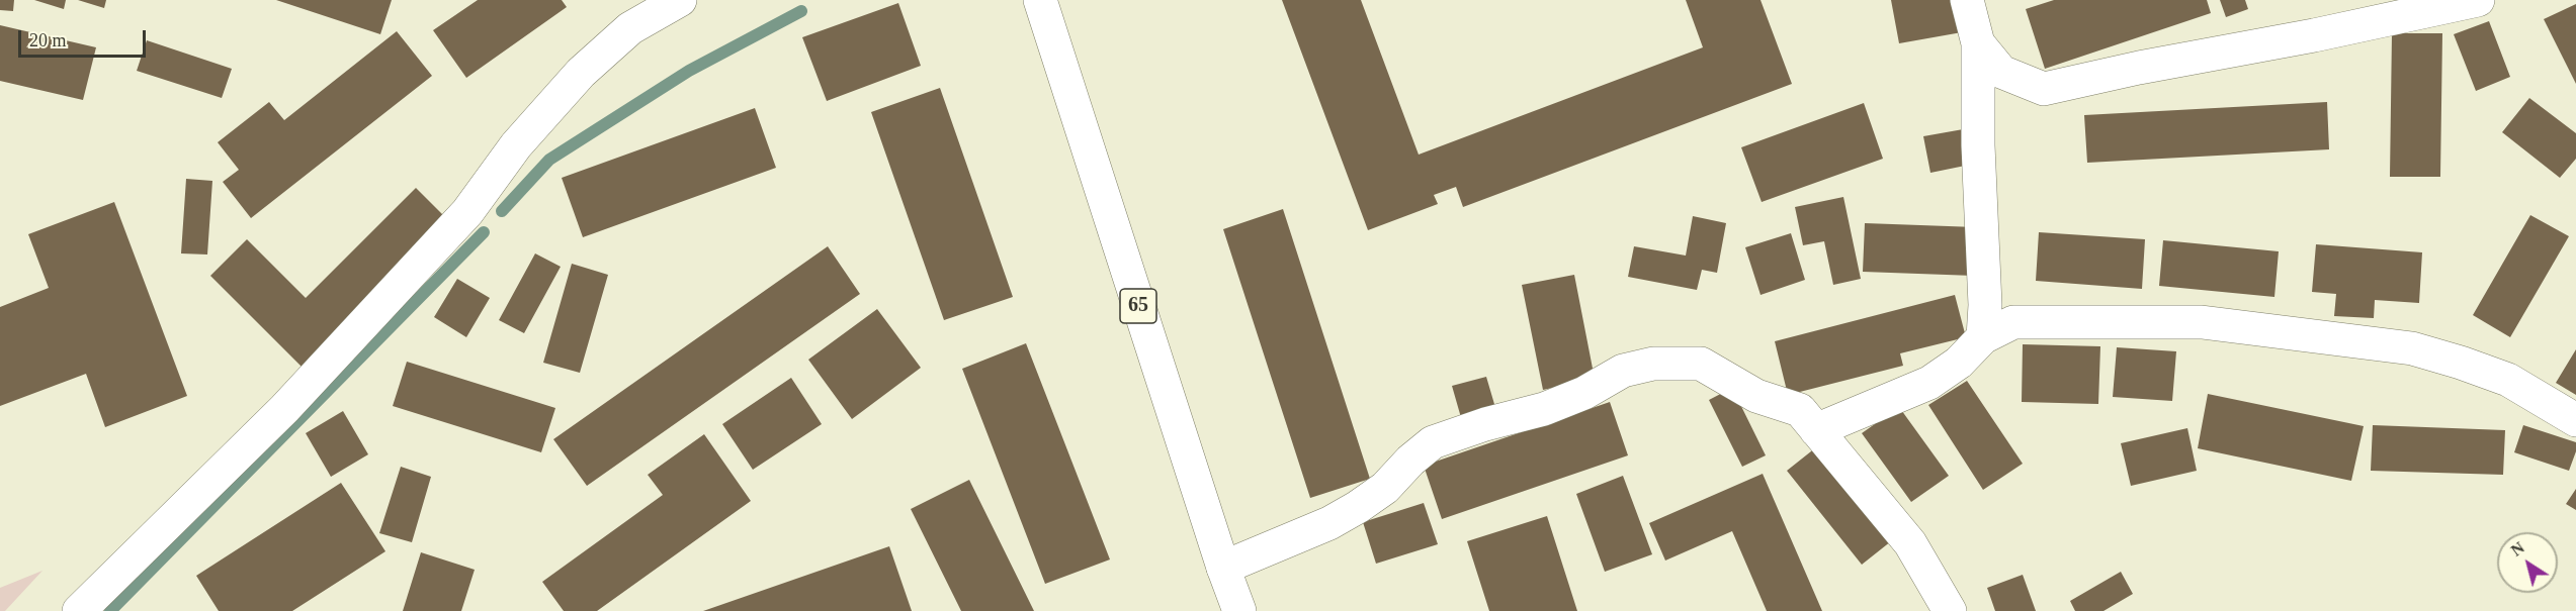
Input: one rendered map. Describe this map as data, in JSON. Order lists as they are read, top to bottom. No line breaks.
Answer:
{"streets":{"street":["65"]},"scale_bar":"20 m","north":"top left"}
